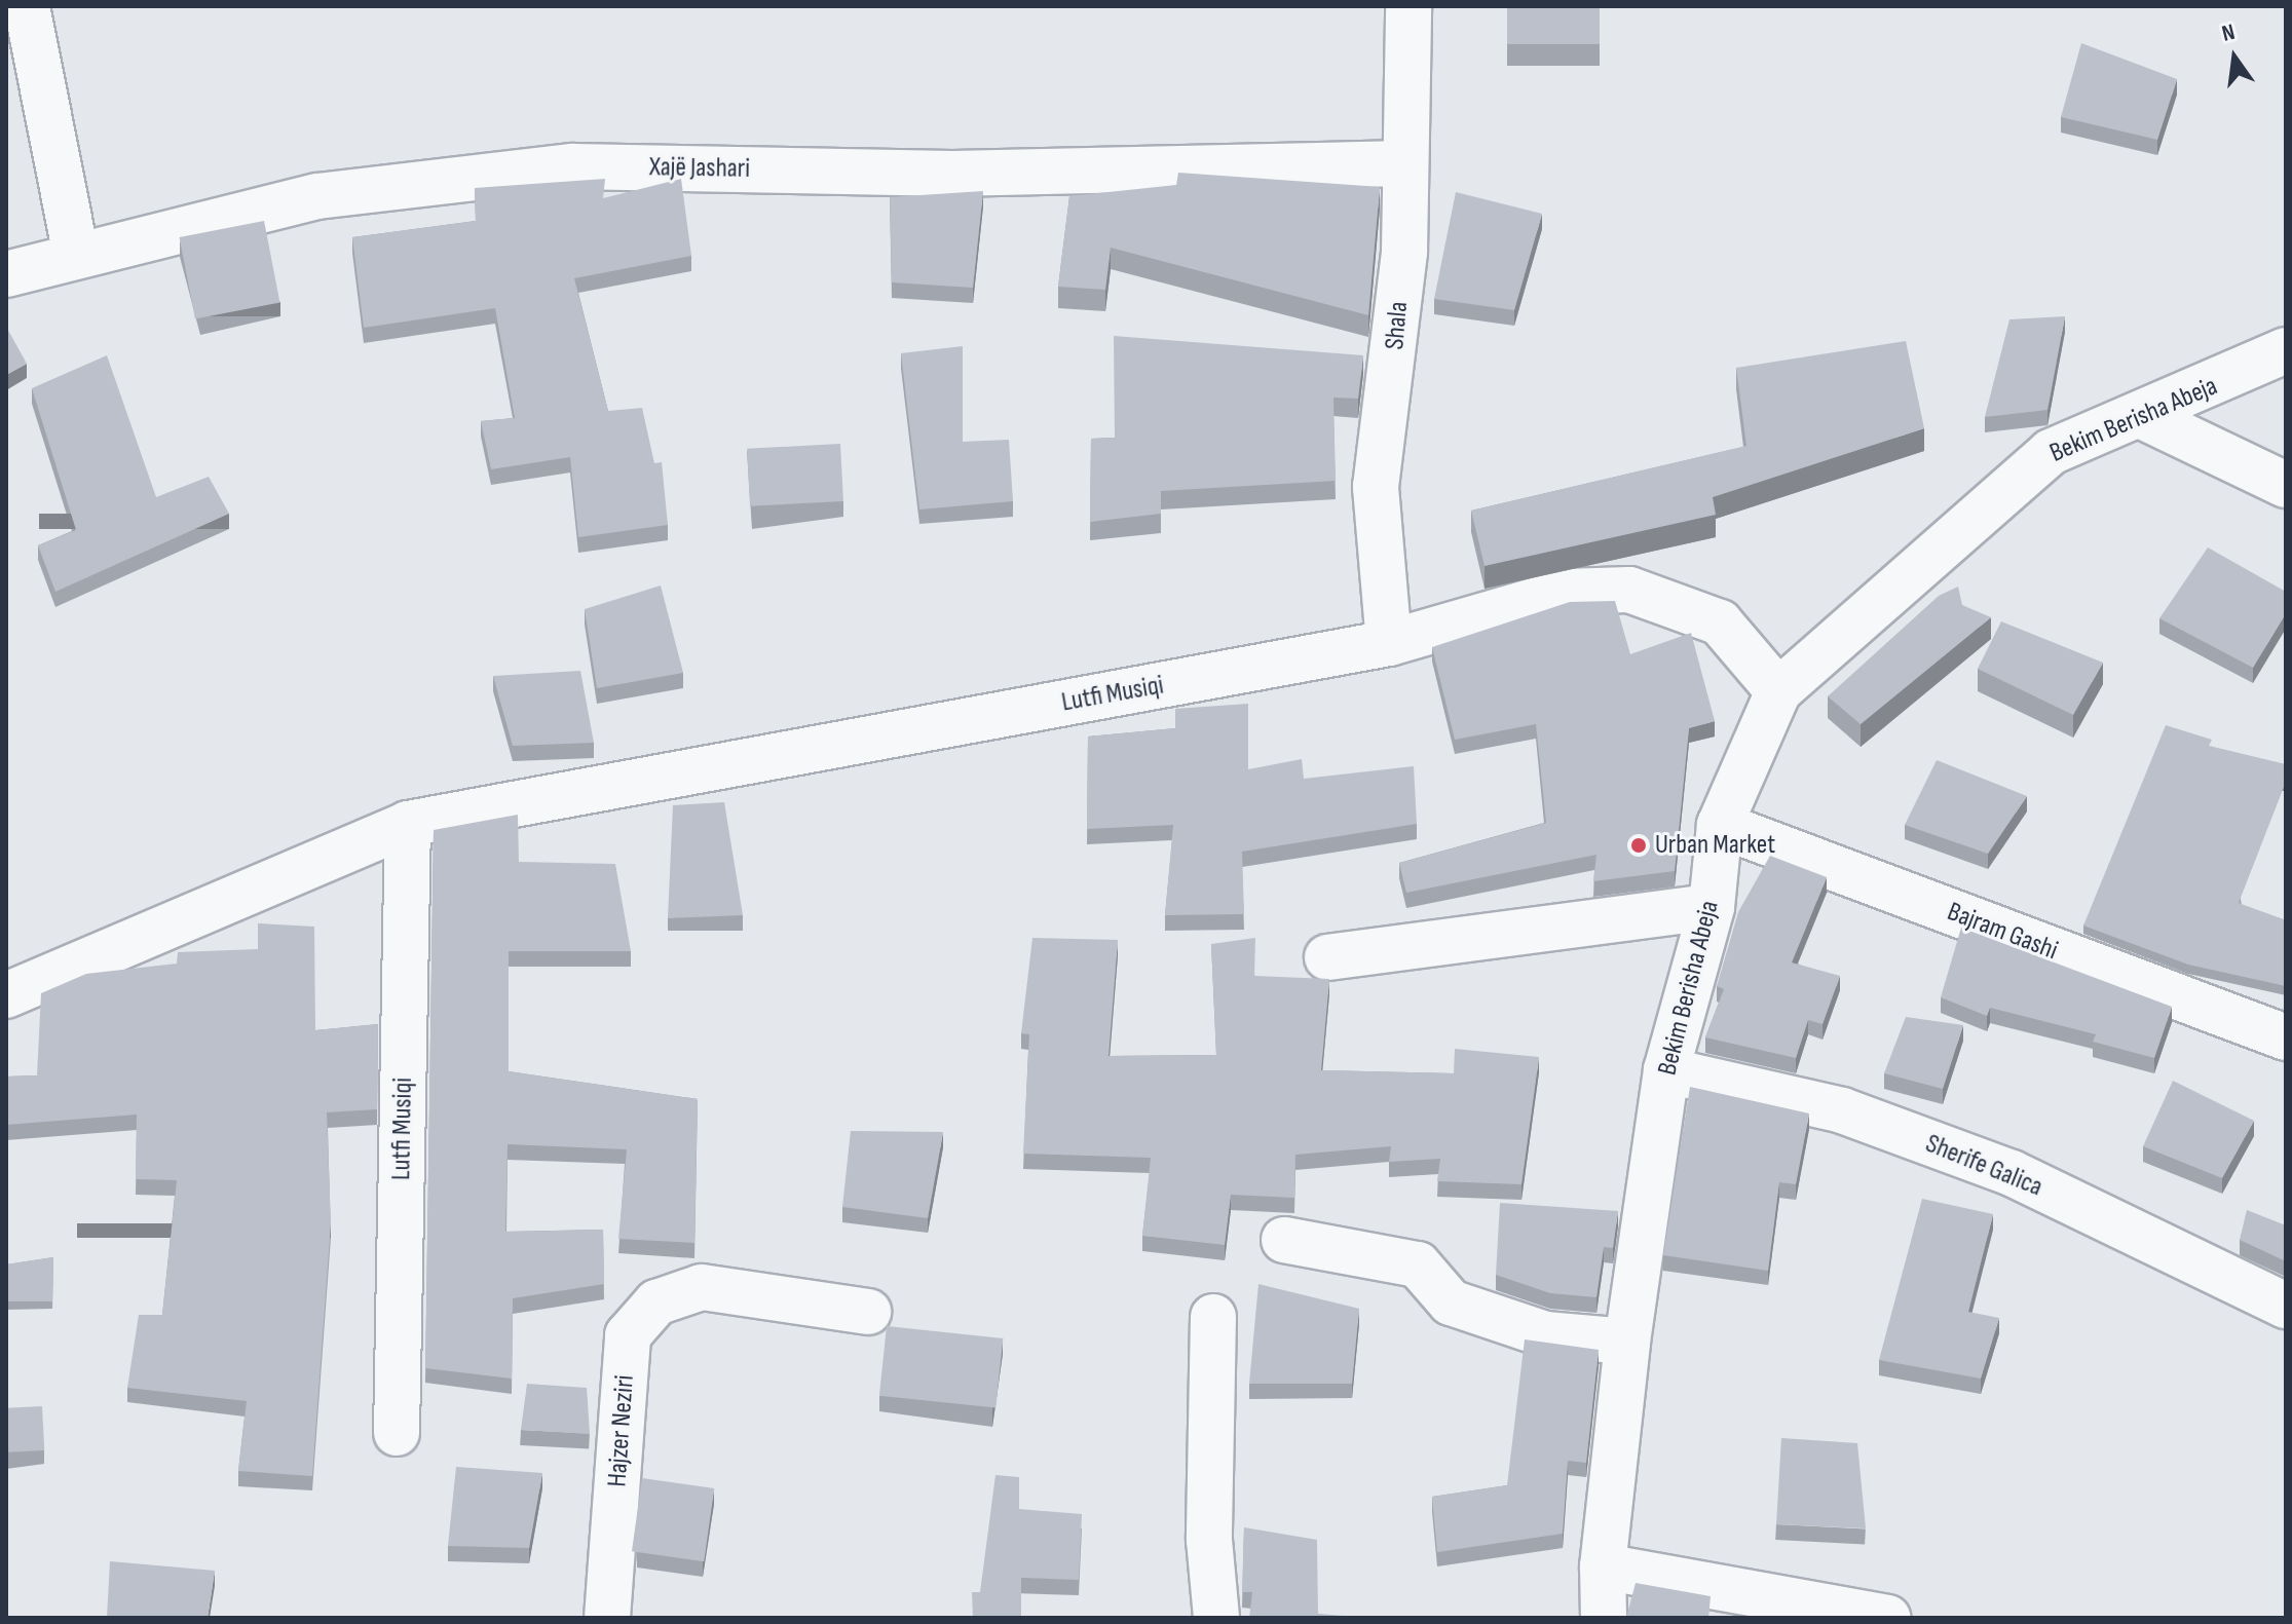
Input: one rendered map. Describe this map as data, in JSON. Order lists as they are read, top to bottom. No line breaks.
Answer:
{"streets":{"street":["Xajë Jashari","Shala","Bekim Berisha Abeja","Lutfi Musiqi","Bajram Gashi","Sherife Galica","Hajzer Neziri"]},"crossings":[["Xajë Jashari","Shala"],["Shala","Lutfi Musiqi"],["Bekim Berisha Abeja","Lutfi Musiqi"],["Bekim Berisha Abeja","Bajram Gashi"],["Bekim Berisha Abeja","Sherife Galica"]],"places":["Urban Market"],"north":"top"}
